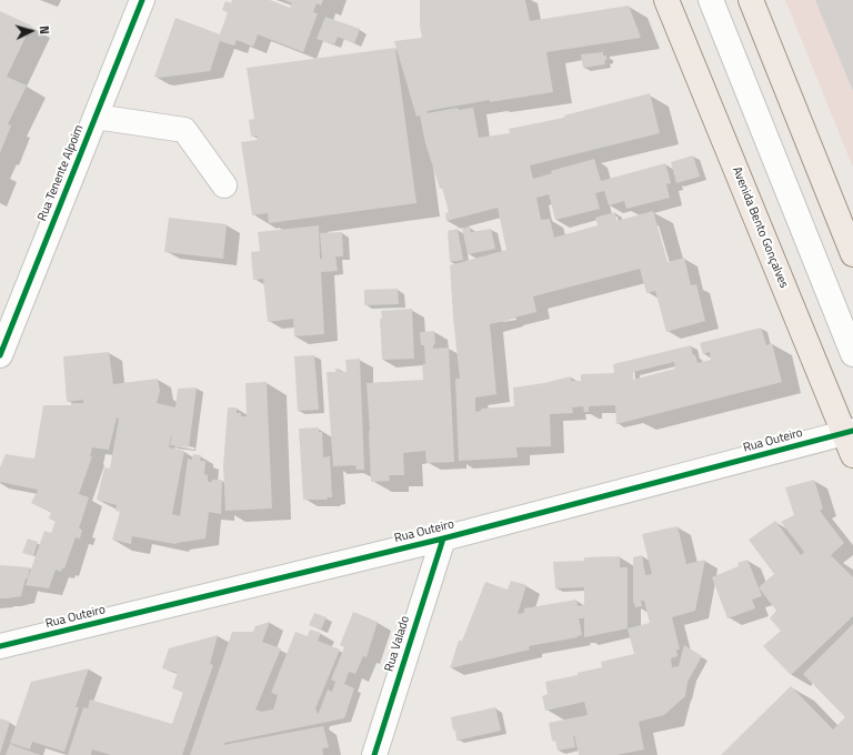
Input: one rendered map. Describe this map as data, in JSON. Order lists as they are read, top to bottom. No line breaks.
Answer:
{"streets":{"main road":["Avenida Bento Gonçalves"],"street":["Rua Tenente Alpoim","Rua Outeiro","Rua Valado"]},"crossings":[["Avenida Bento Gonçalves","Rua Outeiro"],["Rua Outeiro","Rua Valado"]],"north":"right"}
